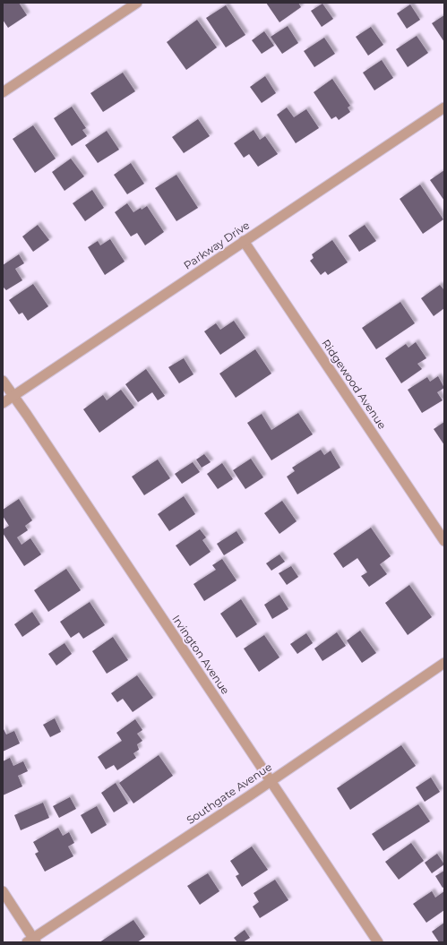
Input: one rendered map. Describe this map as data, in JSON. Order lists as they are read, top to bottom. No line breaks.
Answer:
{"streets":{"street":["Parkway Drive","Ridgewood Avenue","Irvington Avenue","Southgate Avenue"]},"crossings":[["Parkway Drive","Ridgewood Avenue"],["Parkway Drive","Irvington Avenue"],["Irvington Avenue","Southgate Avenue"]]}
